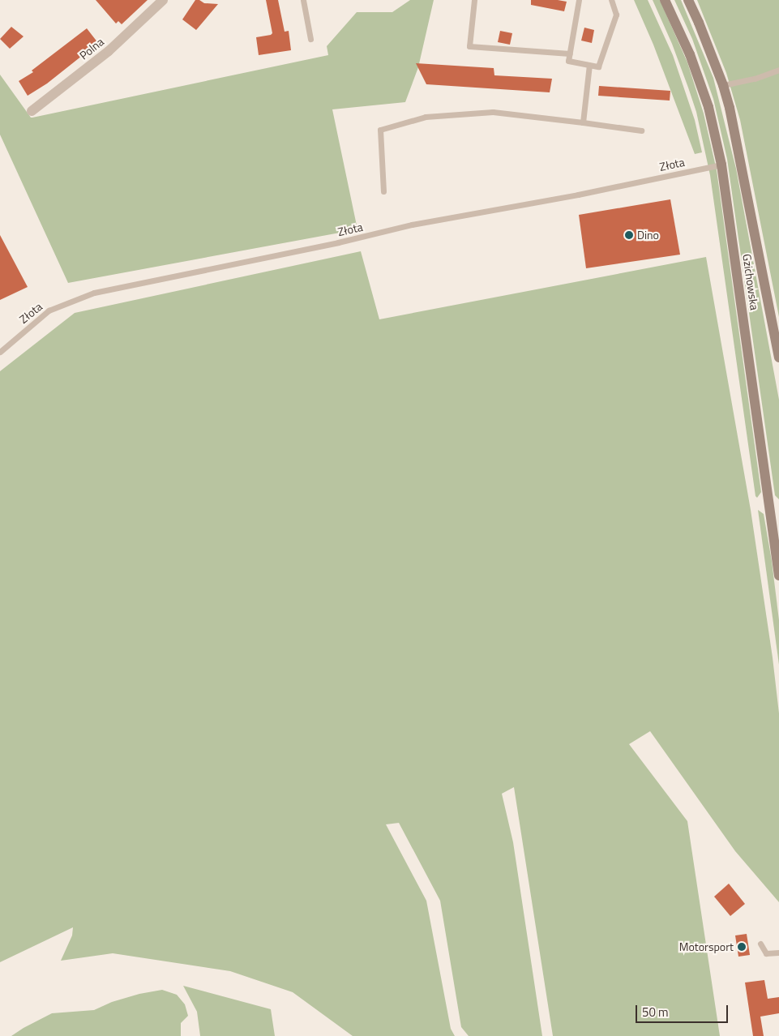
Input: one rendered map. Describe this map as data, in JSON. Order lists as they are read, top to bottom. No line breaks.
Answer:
{"streets":{"street":["Polna","Gzichowska"],"lane":["Złota"]},"crossings":[["Złota","Gzichowska"]],"places":["Dino","Motorsport"],"scale_bar":"50 m"}
